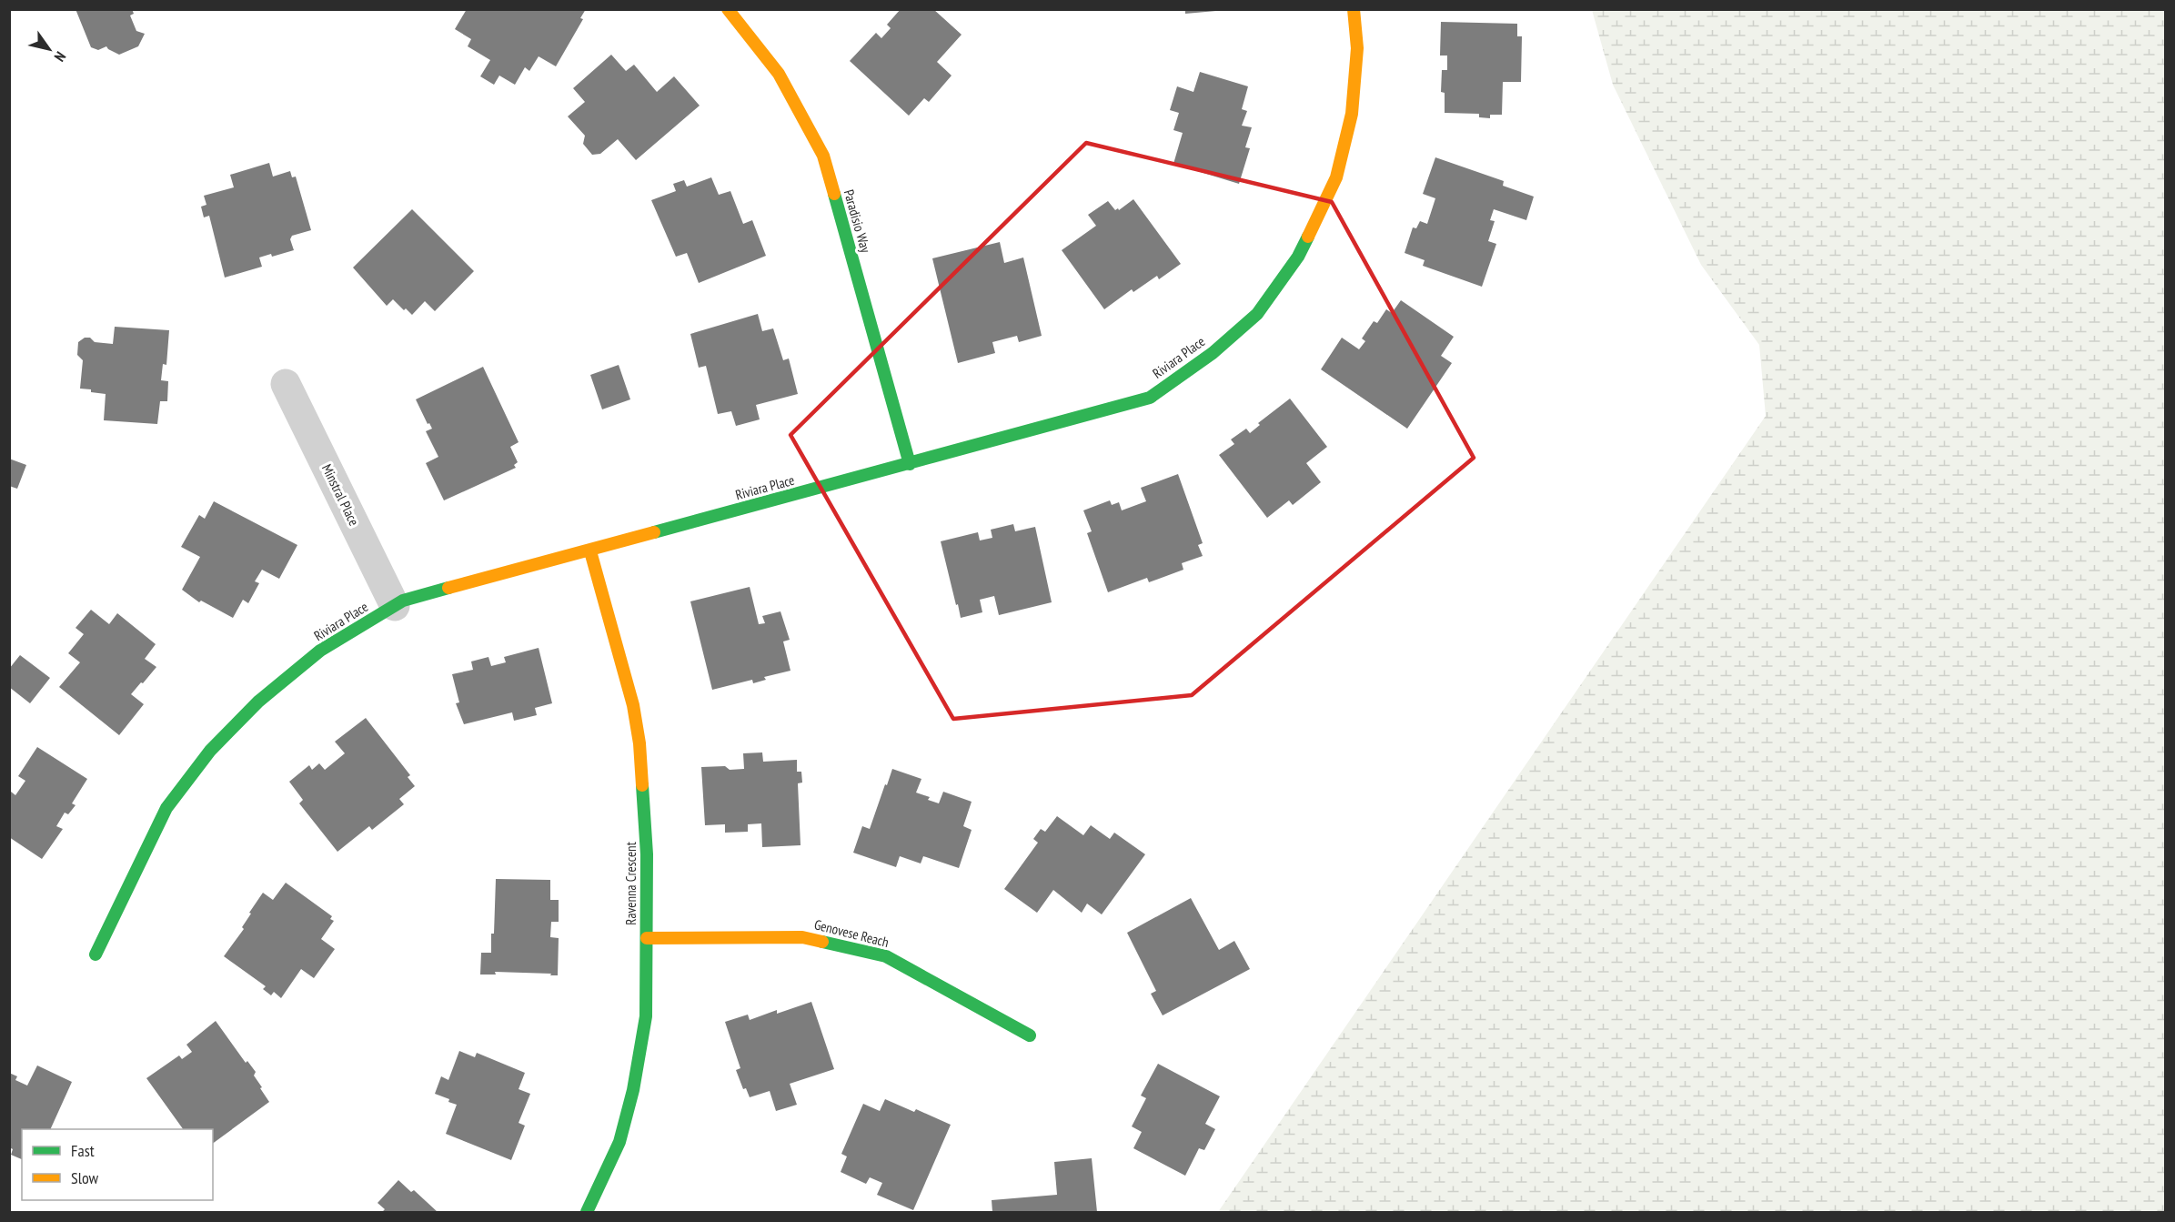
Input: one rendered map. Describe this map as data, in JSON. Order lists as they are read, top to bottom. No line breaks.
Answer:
{"streets":{"street":["Paradisio Way","Riviara Place","Minstral Place","Ravenna Crescent","Genovese Reach"]},"crossings":[["Paradisio Way","Riviara Place"],["Riviara Place","Minstral Place"],["Riviara Place","Ravenna Crescent"],["Ravenna Crescent","Genovese Reach"]],"legend":["Fast","Slow"],"north":"bottom right"}
